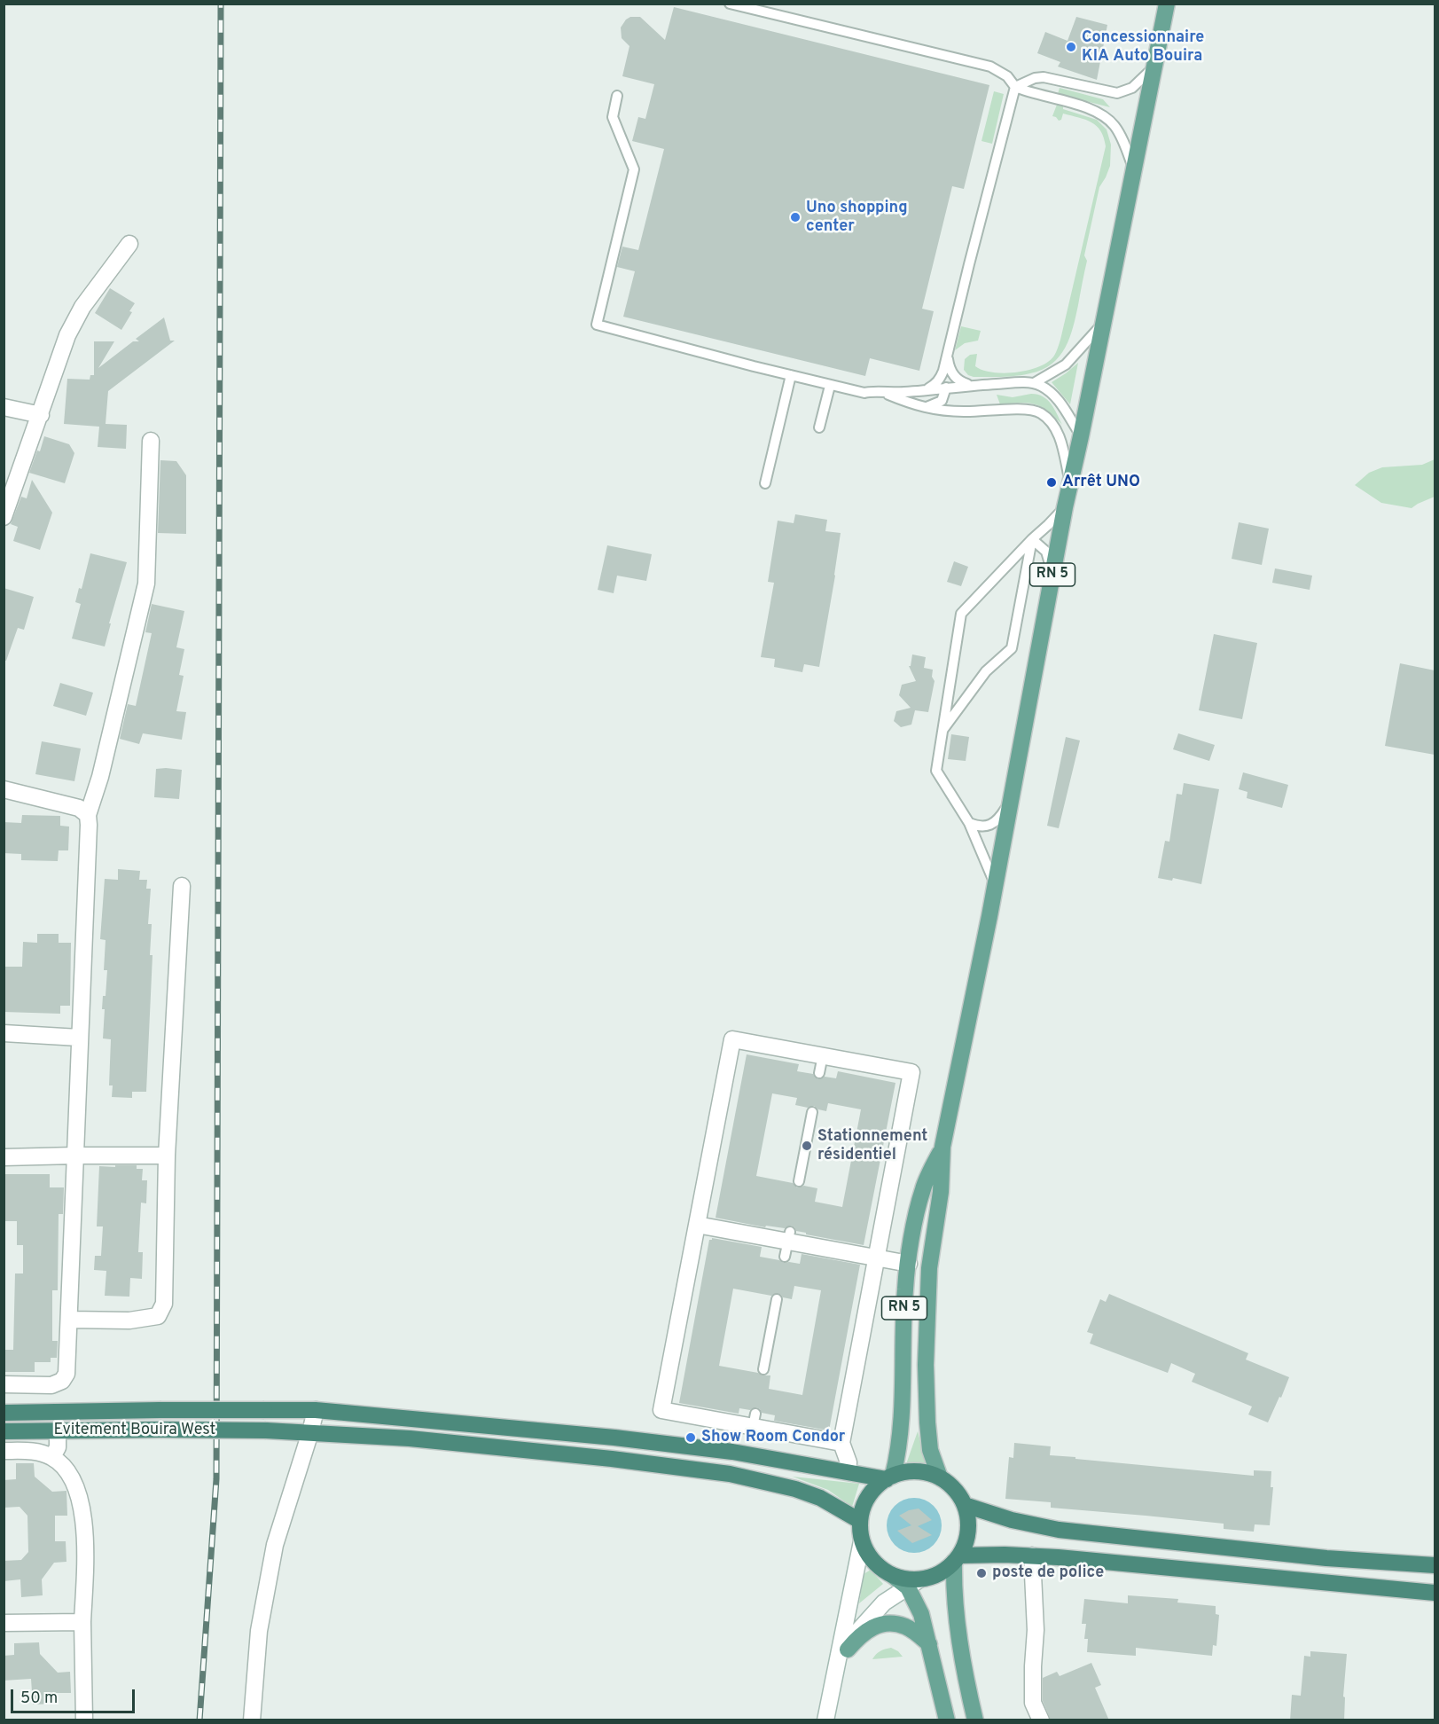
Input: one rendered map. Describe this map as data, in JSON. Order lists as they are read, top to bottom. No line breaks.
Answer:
{"streets":{"highway":["Evitement Bouira West"],"main road":["RN 5"]},"crossings":[["RN 5","Evitement Bouira West"]],"places":["Concessionnaire KIA Auto Bouira","Uno shopping center","Arrêt UNO","Stationnement résidentiel","Show Room Condor","poste de police"],"scale_bar":"50 m"}
